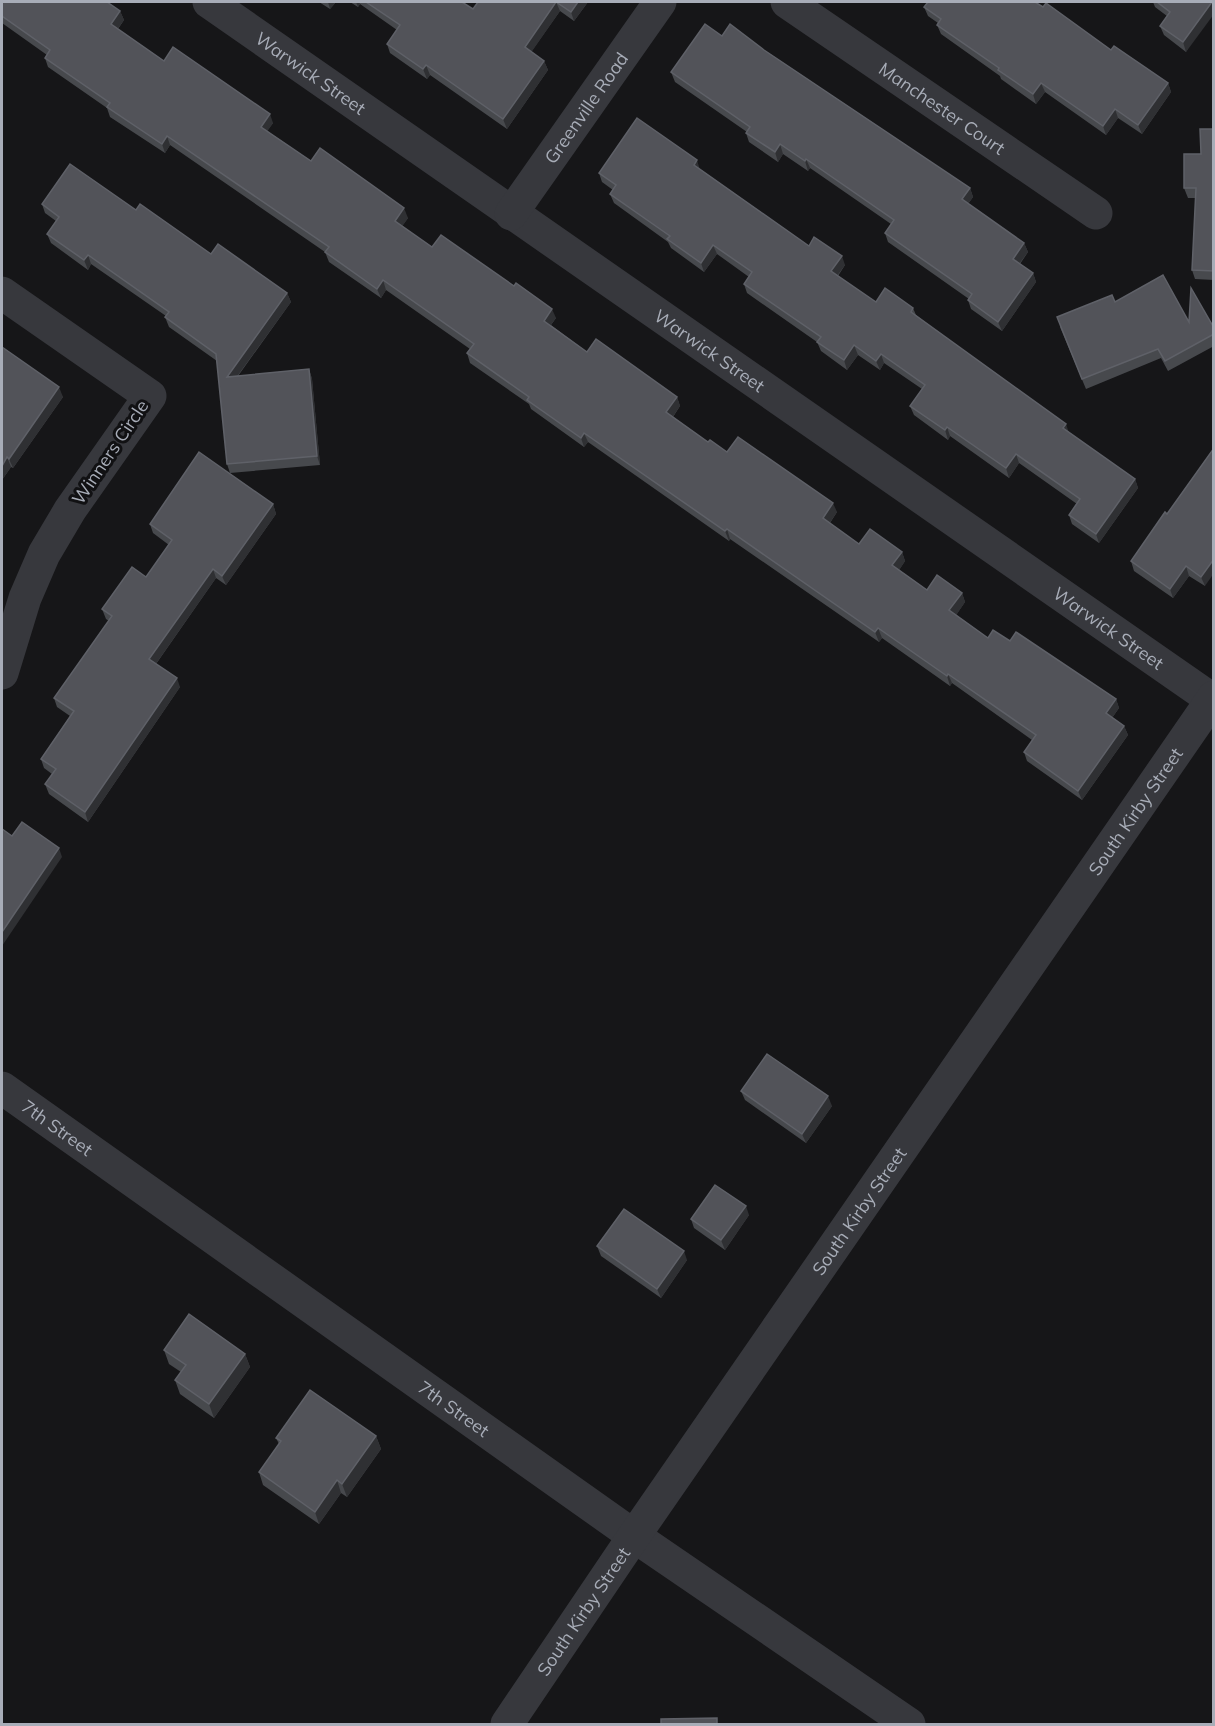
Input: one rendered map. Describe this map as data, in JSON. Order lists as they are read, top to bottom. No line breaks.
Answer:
{"streets":{"street":["Warwick Street","Manchester Court","Greenville Road","Winners Circle","South Kirby Street","7th Street"]},"crossings":[["Warwick Street","Greenville Road"],["Warwick Street","South Kirby Street"],["South Kirby Street","7th Street"]]}
